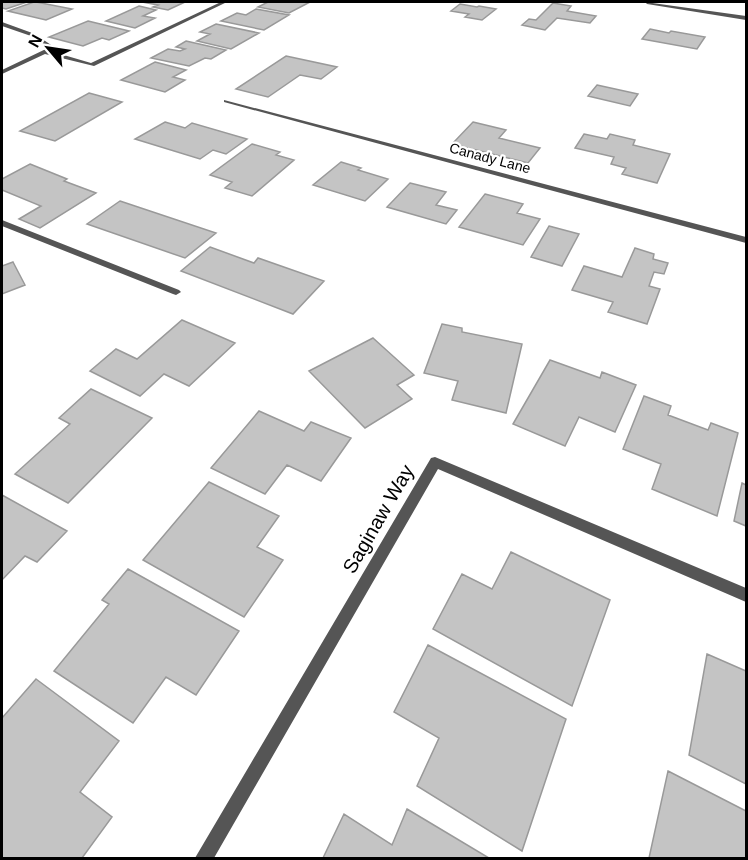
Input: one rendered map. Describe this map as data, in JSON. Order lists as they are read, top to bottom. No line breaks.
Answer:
{"streets":{"street":["Canady Lane","Saginaw Way"]},"north":"top left"}
